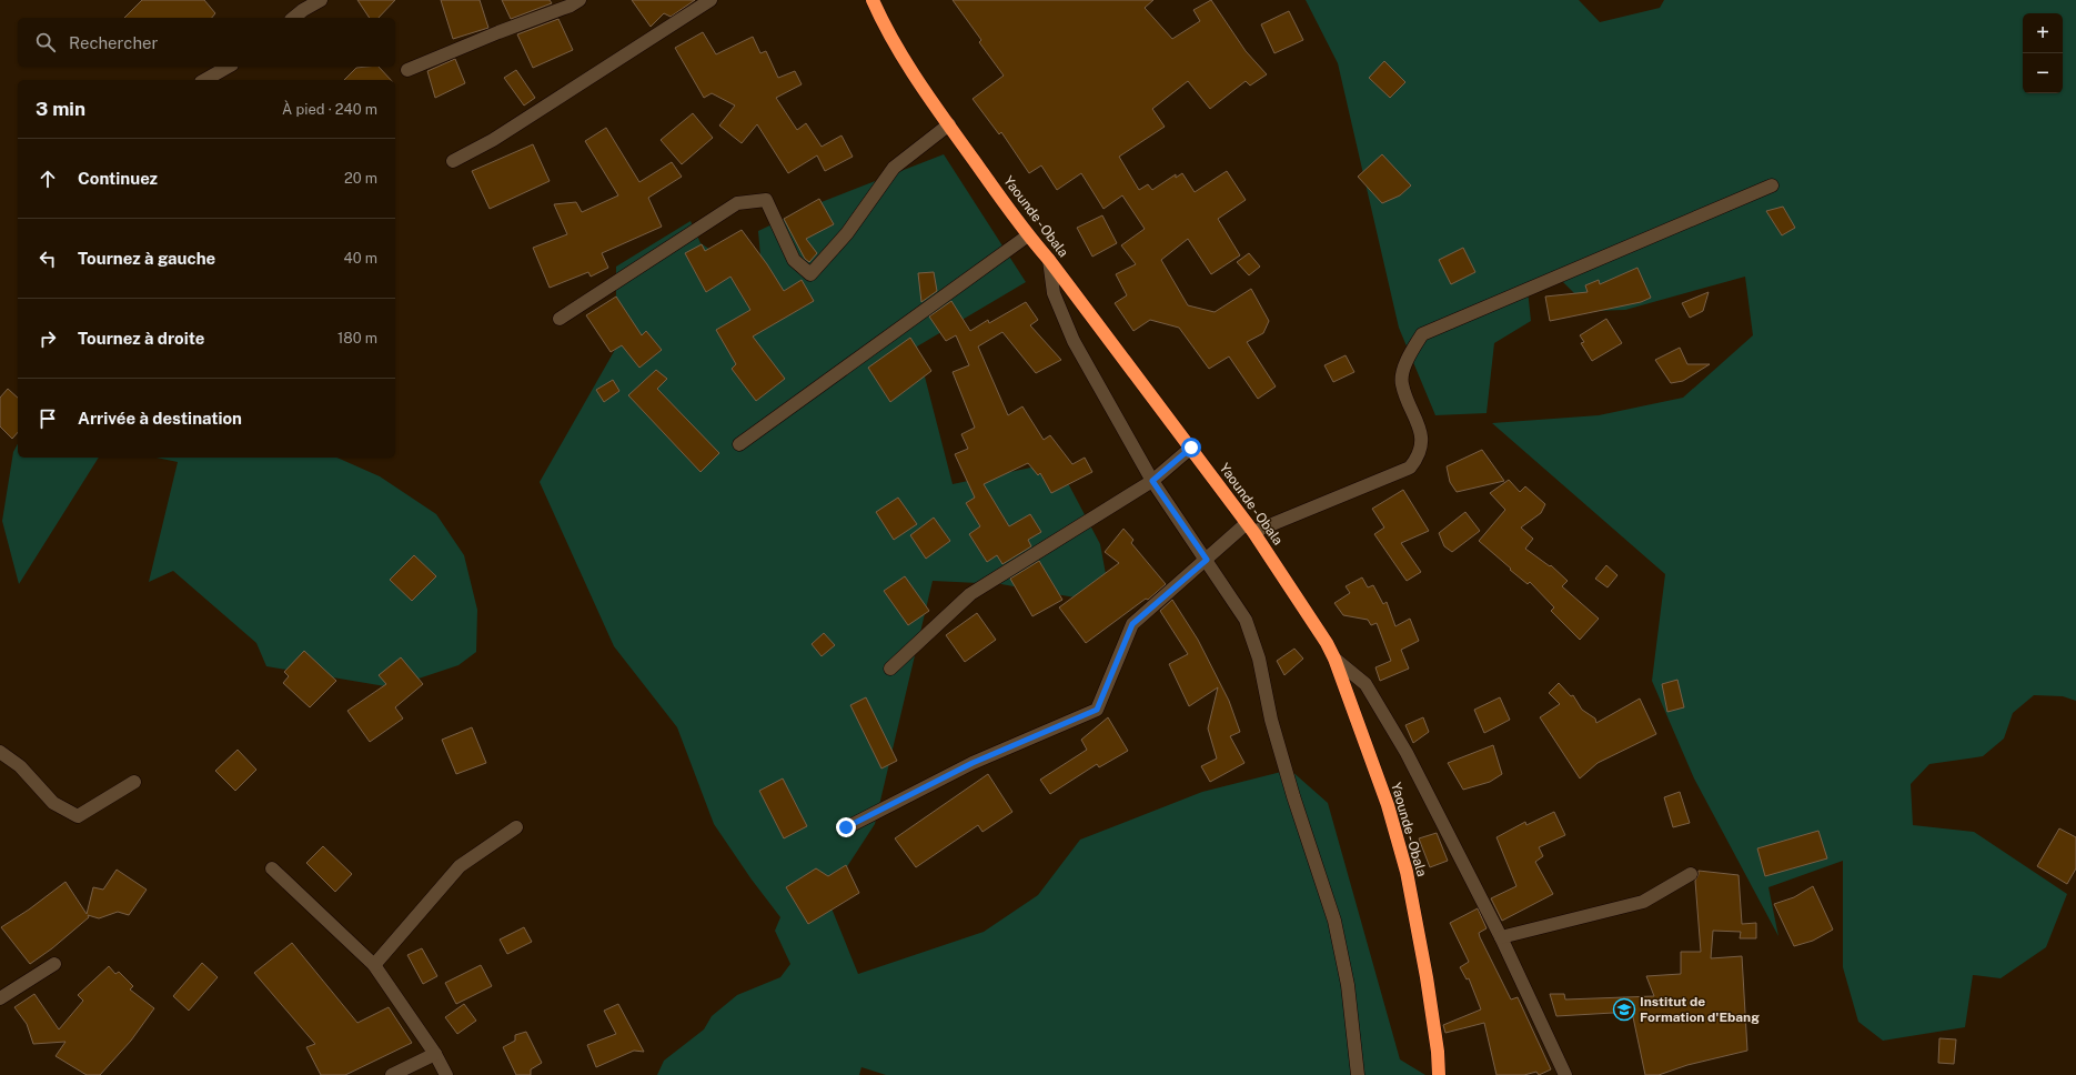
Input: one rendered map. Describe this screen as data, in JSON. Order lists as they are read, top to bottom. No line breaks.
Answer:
{"streets":{"highway":["Yaounde - Obala"]},"places":{"school or university":["Institut de Formation d'Ebang"]},"page":{"map_buttons":["+","−"],"search":"Rechercher","heading":["3 min","À pied · 240 m"],"list":[["Continuez","20 m"],["Tournez à gauche","40 m"],["Tournez à droite","180 m"],"Arrivée à destination"]}}
